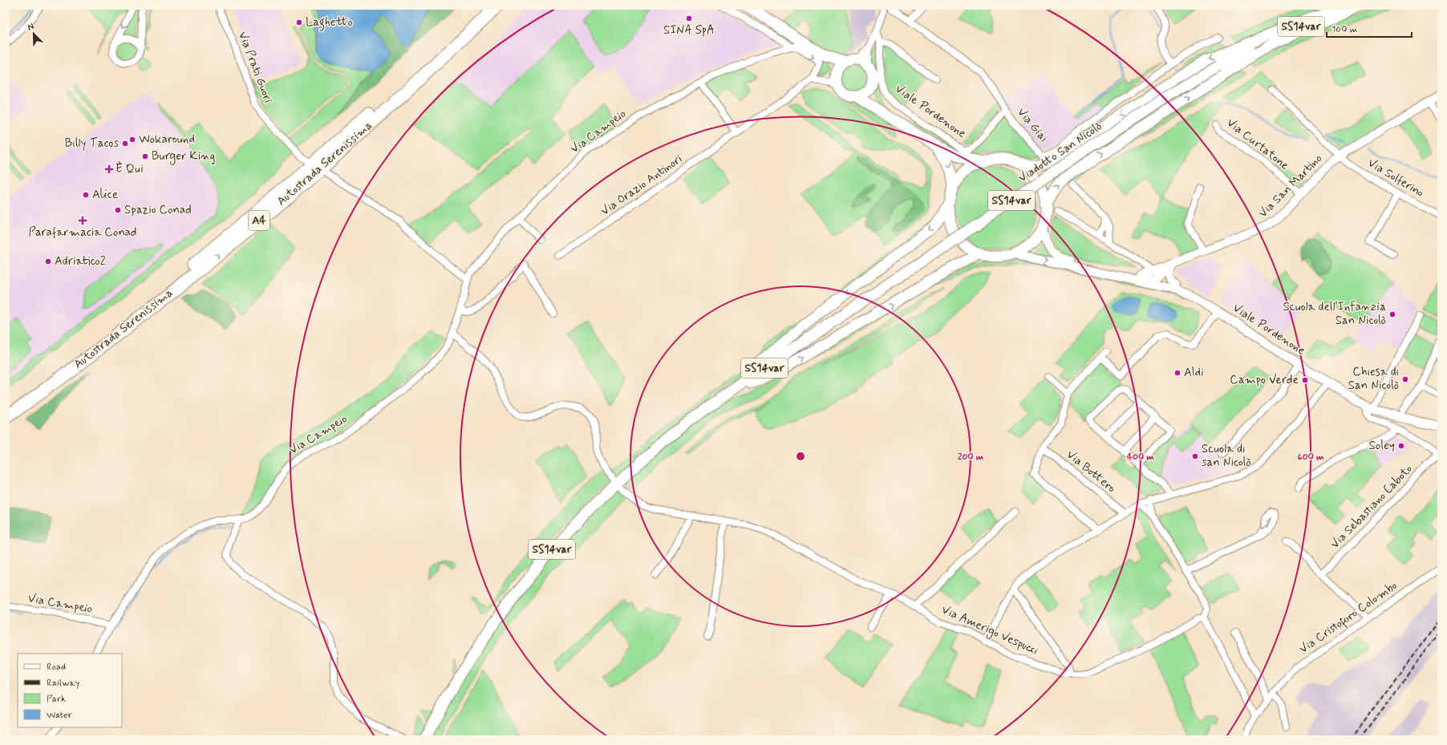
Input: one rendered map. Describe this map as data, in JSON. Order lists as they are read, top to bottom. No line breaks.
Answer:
{"streets":{"highway":["Autostrada Serenissima","A4"],"main road":["SS14var","Viale Pordenone","Viadotto San Nicolò"],"street":["Via Prati Guori","Via Giai","Via Campeio","Via Curtatone","Via Solferino","Via Orazio Antinori","Via San Martino","Via Bottero","Via Sebastiano Caboto","Via Cristoforo Colombo","Via Amerigo Vespucci"]},"crossings":[["SS14var","Viadotto San Nicolò"],["Viale Pordenone","Via Giai"],["Viale Pordenone","Via San Martino"],["Via Curtatone","Via San Martino"],["Via Solferino","Via San Martino"]],"places":{"other":["SINA SpA","Laghetto","Wokaround","Billy Tacos","Burger King","Alice","Spazio Conad","Adriatico2","Scuola dell'Infanzia San Nicolò","Aldi","Chiesa di San Nicolò","Campo Verde","Soley","Scuola di san Nicolò"],"health":["È Qui","Parafarmacia Conad"]},"legend":["Road","Railway","Park","Water"],"scale_bar":"100 m","north":"top left","rings":["200 m","400 m","600 m"]}
